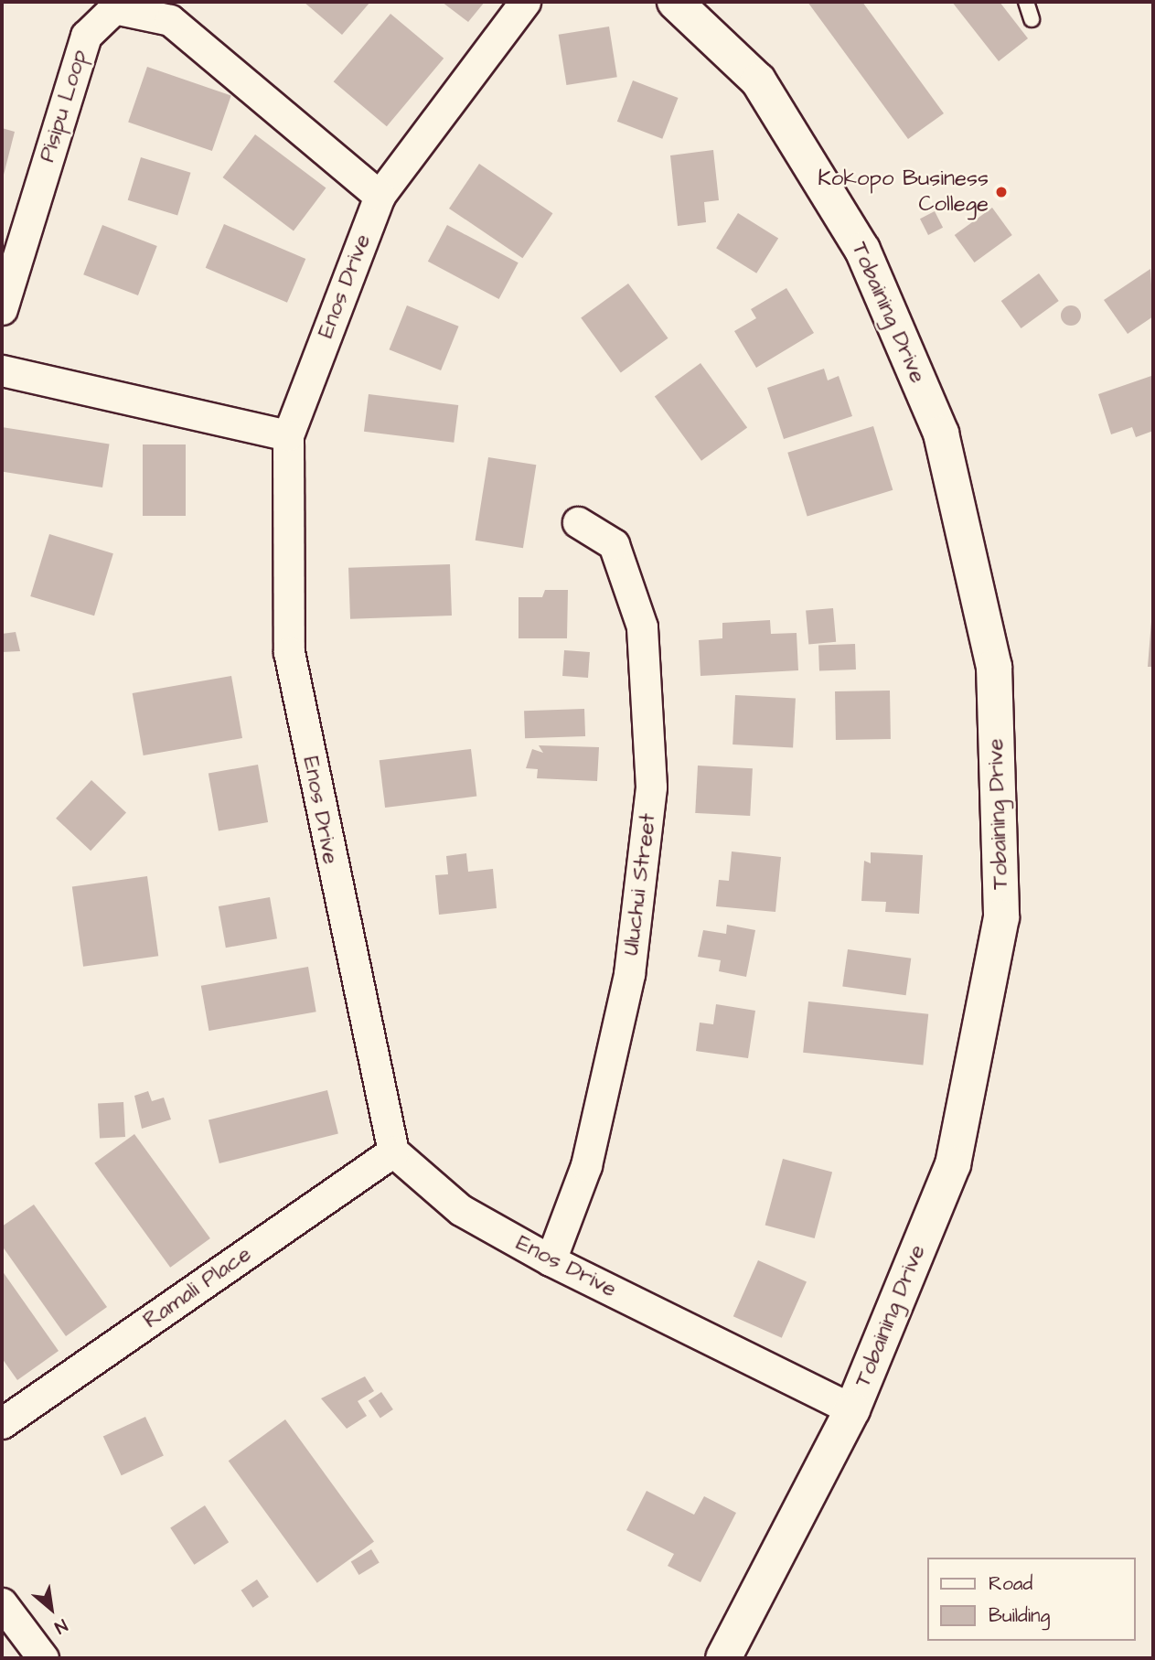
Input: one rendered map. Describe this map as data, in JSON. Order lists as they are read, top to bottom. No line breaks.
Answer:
{"streets":{"street":["Pisipu Loop","Enos Drive","Tobaining Drive","Uluchui Street","Ramali Place"]},"crossings":[["Pisipu Loop","Enos Drive"],["Enos Drive","Tobaining Drive"],["Enos Drive","Uluchui Street"],["Enos Drive","Ramali Place"]],"places":["Kokopo Business College"],"legend":["Road","Building"],"north":"bottom right"}
